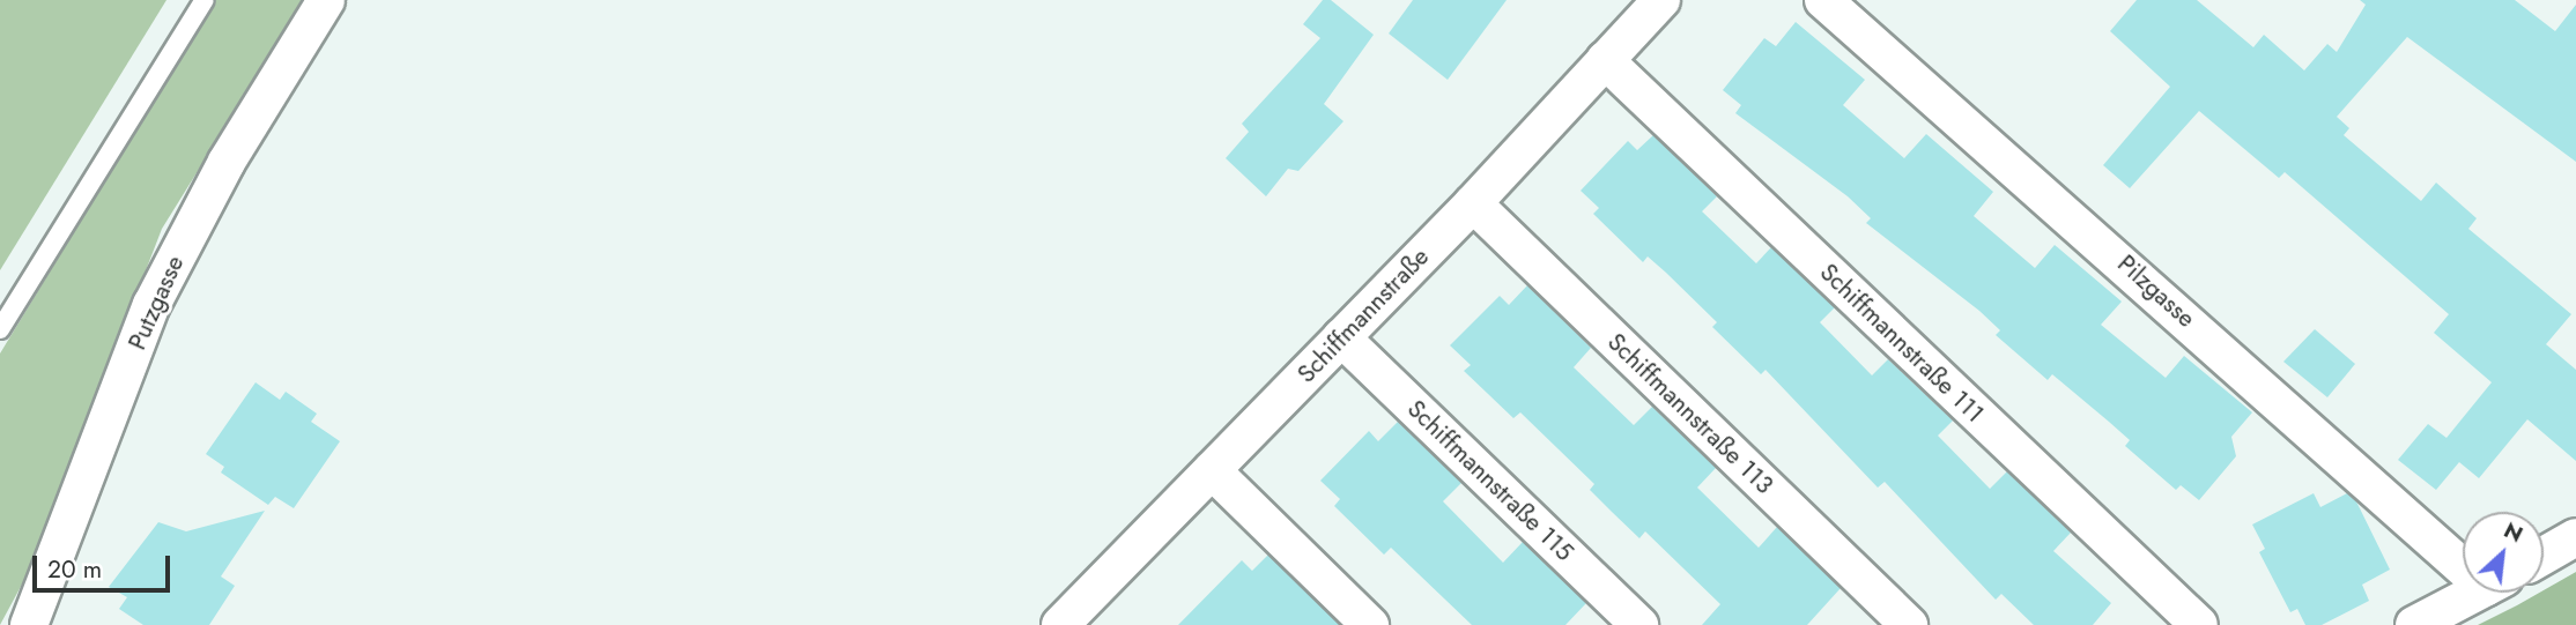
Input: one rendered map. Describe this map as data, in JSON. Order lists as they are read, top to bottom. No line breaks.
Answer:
{"streets":{"street":["Pilzgasse","Putzgasse","Schiffmannstraße","Schiffmannstraße 111","Schiffmannstraße 113","Schiffmannstraße 115"]},"crossings":[["Schiffmannstraße","Schiffmannstraße 111"],["Schiffmannstraße","Schiffmannstraße 113"],["Schiffmannstraße","Schiffmannstraße 115"]],"scale_bar":"20 m","north":"top right"}
